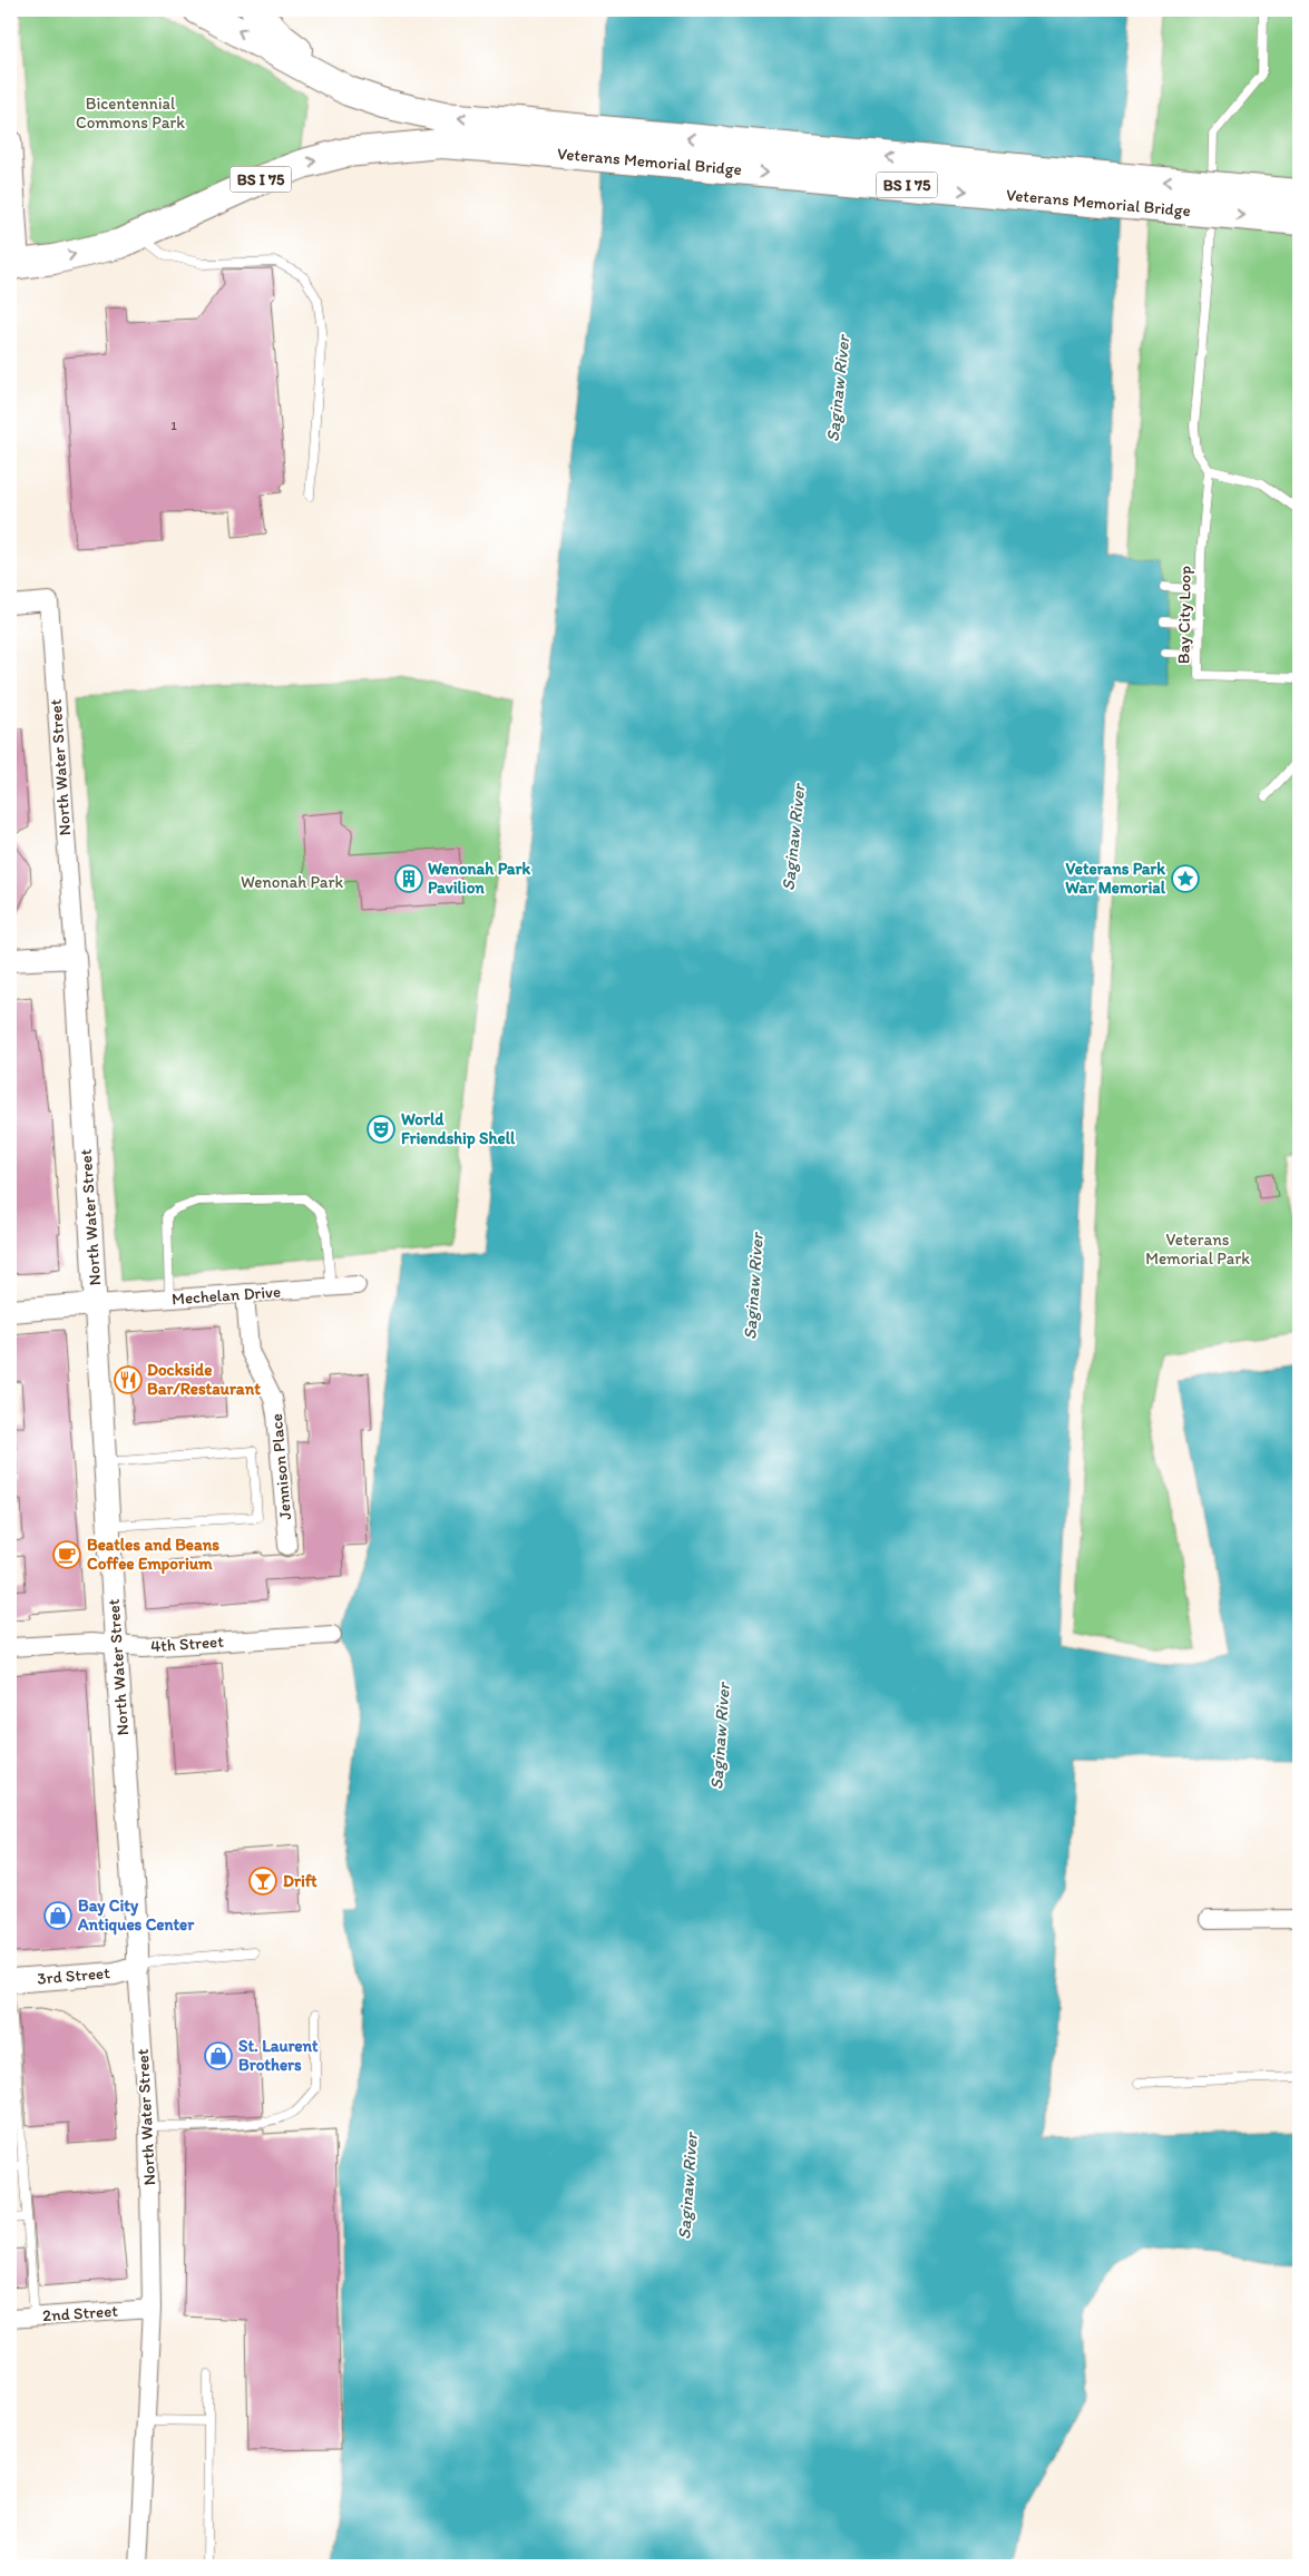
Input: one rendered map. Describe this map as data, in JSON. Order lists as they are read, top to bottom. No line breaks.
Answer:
{"streets":{"highway":["Veterans Memorial Bridge","BS I 75"],"street":["North Water Street","Mechelan Drive","Jennison Place","4th Street","3rd Street","2nd Street"],"lane":["Bay City Loop"]},"crossings":[["North Water Street","Mechelan Drive"],["North Water Street","4th Street"],["North Water Street","3rd Street"],["North Water Street","2nd Street"],["Mechelan Drive","Jennison Place"]],"water":["Saginaw River"],"parks":["Bicentennial Commons Park","Wenonah Park","Veterans Memorial Park"],"places":{"building":["Wenonah Park Pavilion"],"place":["Veterans Park War Memorial"],"theatre":["World Friendship Shell"],"restaurant":["Dockside Bar/Restaurant"],"cafe":["Beatles and Beans Coffee Emporium"],"bar":["Drift"],"shop":["Bay City Antiques Center","St. Laurent Brothers"]},"house_numbers":["1"]}
